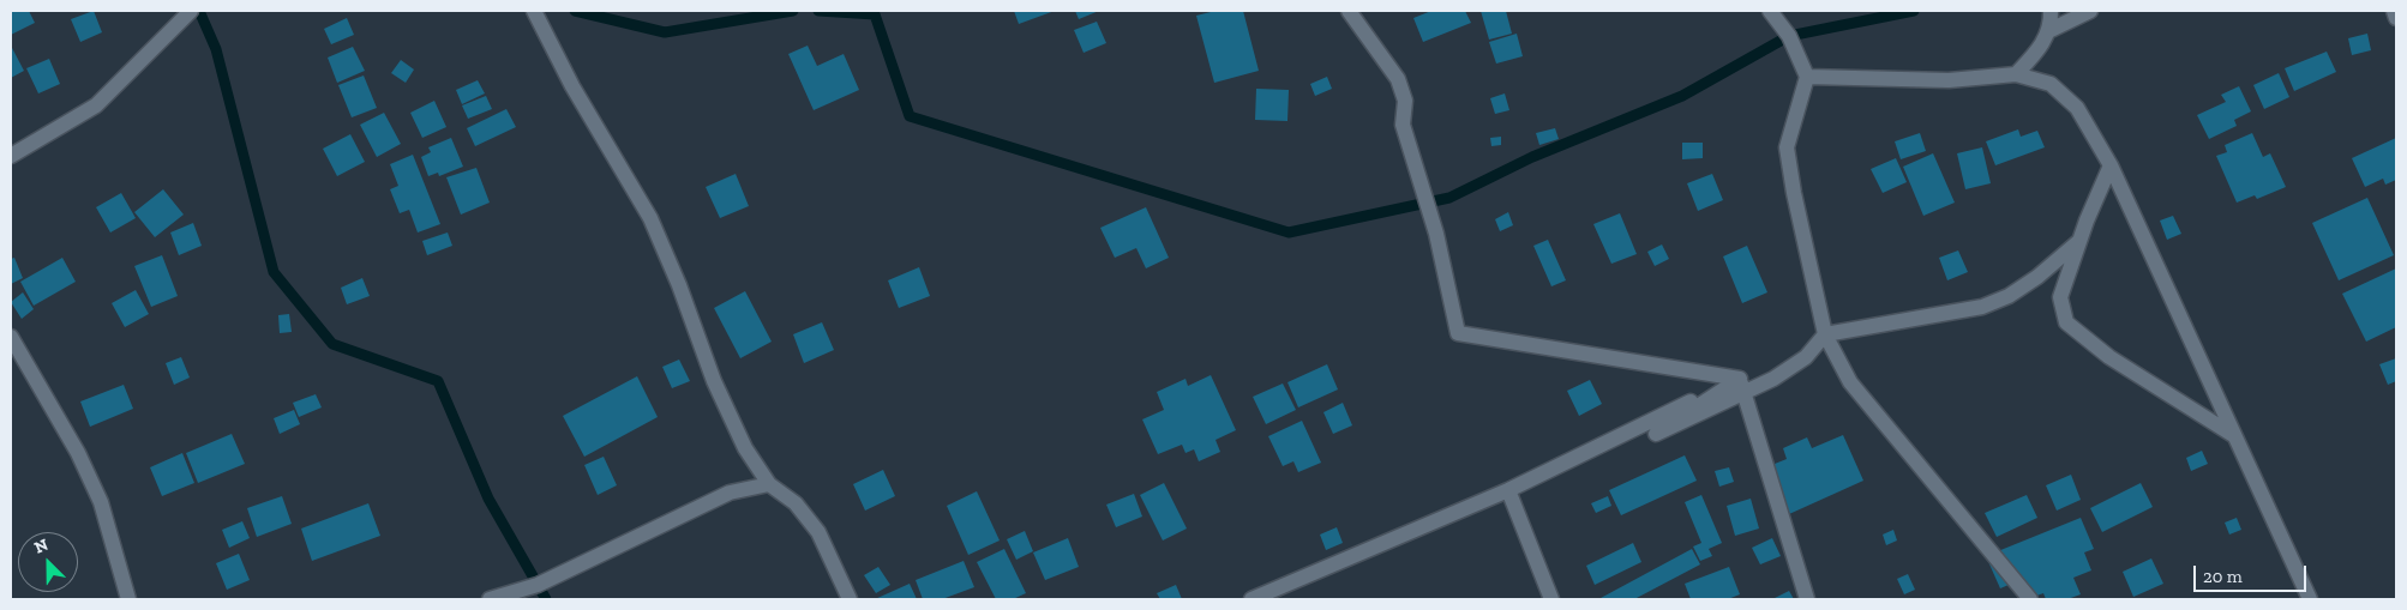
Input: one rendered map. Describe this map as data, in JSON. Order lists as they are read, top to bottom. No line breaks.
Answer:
{"scale_bar":"20 m","north":"top left"}
